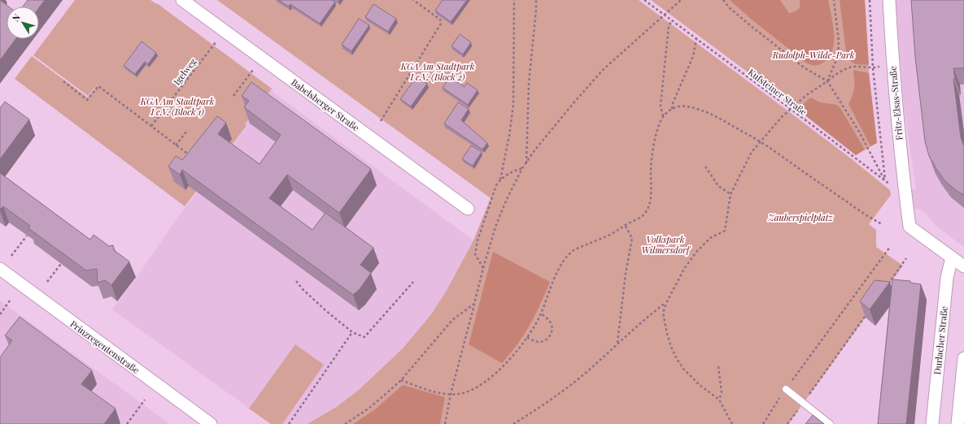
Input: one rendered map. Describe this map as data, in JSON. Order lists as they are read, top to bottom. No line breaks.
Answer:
{"streets":{"street":["Fritz-Elsas-Straße","Babelsberger Straße","Durlacher Straße","Prinzregentenstraße"],"path":["Igelweg","Kufsteiner Straße"]},"crossings":[["Kufsteiner Straße","Fritz-Elsas-Straße"],["Fritz-Elsas-Straße","Durlacher Straße"]],"parks":["Rudolph-Wilde-Park","KGA Am Stadtpark I e.V. (Block 2)","KGA Am Stadtpark I e.V. (Block 1)","Zauberspielplatz","Volkspark Wilmersdorf"],"north":"top left"}
